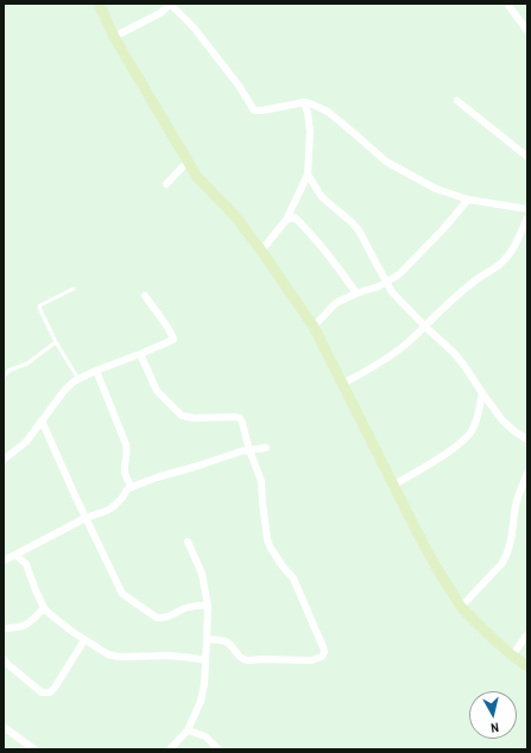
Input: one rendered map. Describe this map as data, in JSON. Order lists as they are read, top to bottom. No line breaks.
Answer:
{"north":"bottom"}
